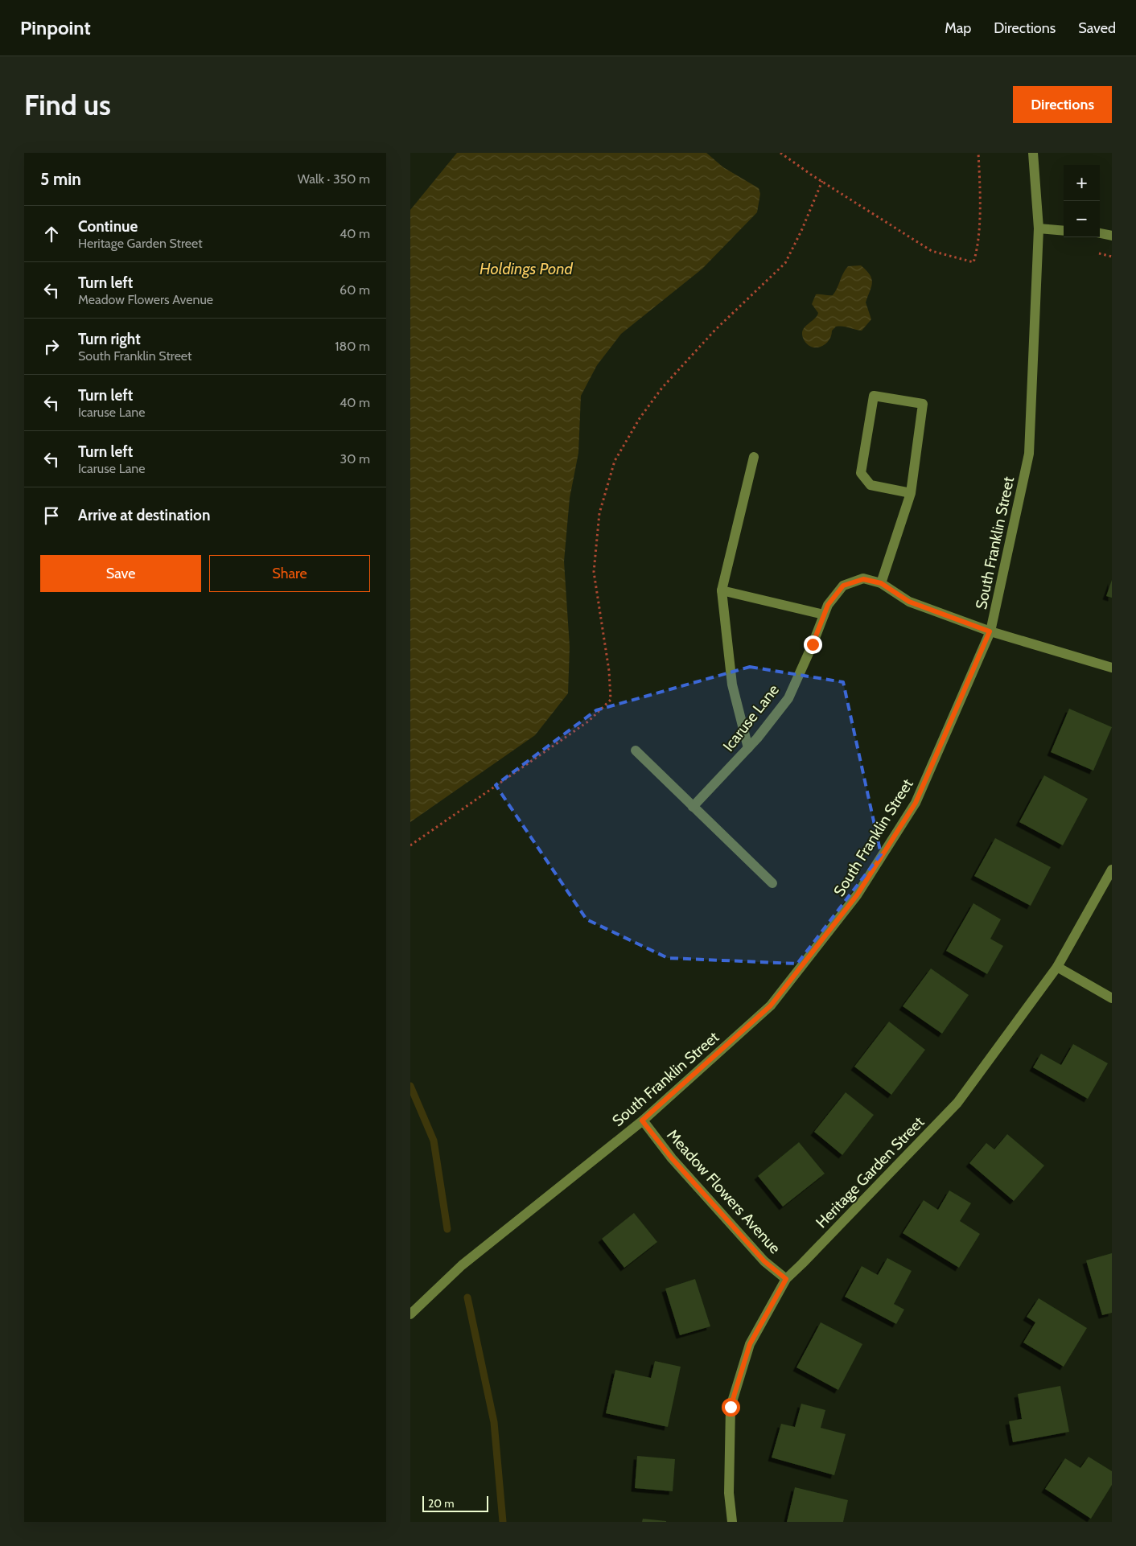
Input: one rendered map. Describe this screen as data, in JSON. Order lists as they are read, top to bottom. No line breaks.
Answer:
{"streets":{"street":["South Franklin Street","Icaruse Lane","Heritage Garden Street","Meadow Flowers Avenue"]},"crossings":[["South Franklin Street","Icaruse Lane"],["South Franklin Street","Meadow Flowers Avenue"],["Heritage Garden Street","Meadow Flowers Avenue"]],"water":["Holdings Pond"],"scale_bar":"20 m","page":{"header":"Pinpoint","nav":["Map","Directions","Saved"],"buttons":["Directions",["Save","Share"]],"title":"Find us","heading":["5 min","Walk · 350 m"],"map_buttons":["+","−"],"list":[["Continue","Heritage Garden Street","40 m"],["Turn left","Meadow Flowers Avenue","60 m"],["Turn right","South Franklin Street","180 m"],["Turn left","Icaruse Lane","40 m"],["Turn left","Icaruse Lane","30 m"],"Arrive at destination"],"scale":"20 m"}}
